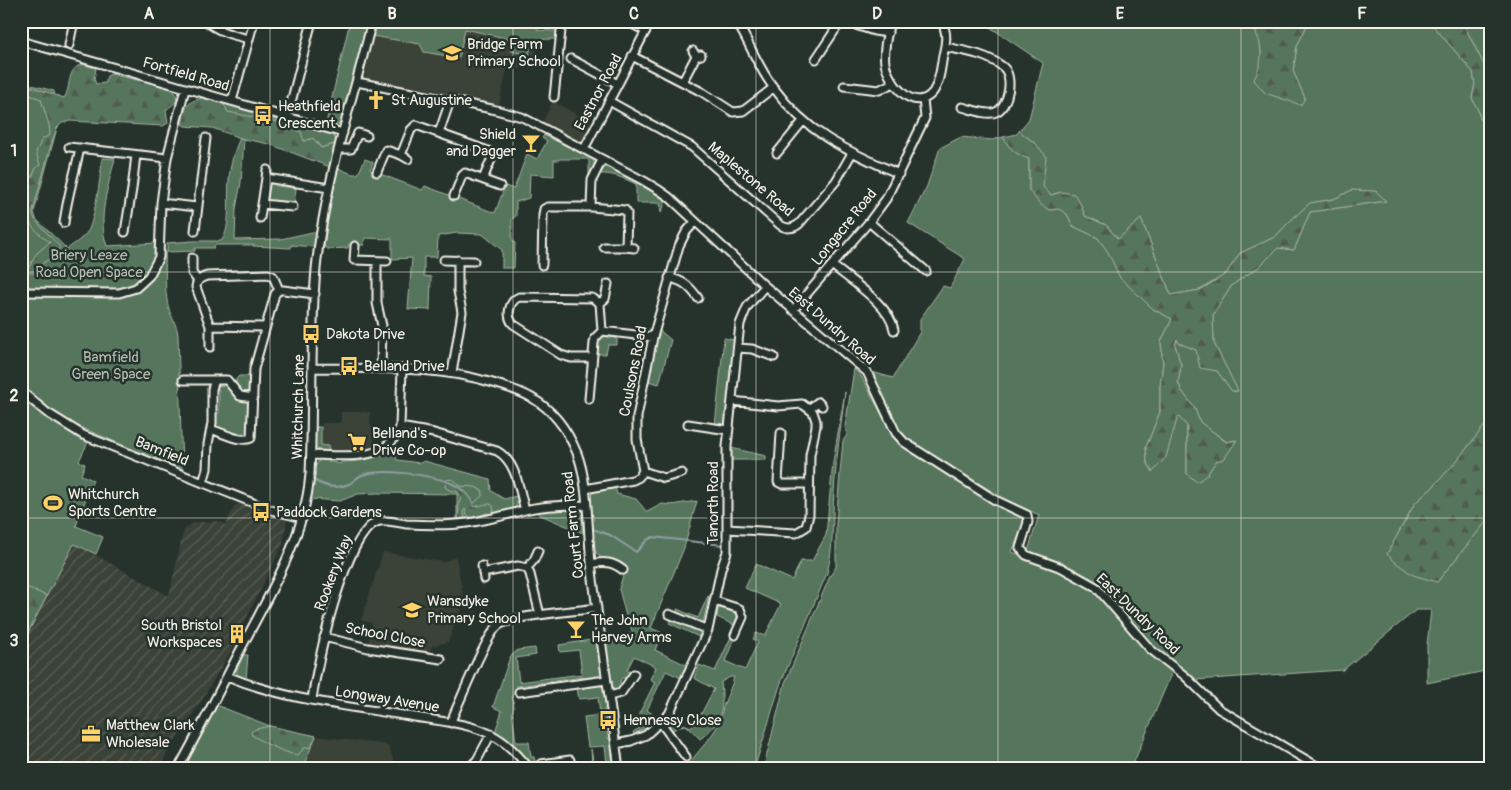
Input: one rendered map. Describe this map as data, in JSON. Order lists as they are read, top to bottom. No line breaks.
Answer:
{"streets":{"street":["Fortfield Road","Eastnor Road","Maplestone Road","Longacre Road","East Dundry Road","Coulsons Road","Whitchurch Lane","Bamfield","Tanorth Road","Court Farm Road","Rookery Way","School Close","Longway Avenue"]},"crossings":[["Fortfield Road","Whitchurch Lane"],["Eastnor Road","Maplestone Road"],["Eastnor Road","East Dundry Road"],["Longacre Road","East Dundry Road"],["East Dundry Road","Coulsons Road"],["East Dundry Road","Whitchurch Lane"],["East Dundry Road","Tanorth Road"],["Whitchurch Lane","Bamfield"],["Whitchurch Lane","Court Farm Road"],["Whitchurch Lane","Longway Avenue"],["Tanorth Road","Court Farm Road"],["Court Farm Road","Rookery Way"],["Rookery Way","School Close"],["Rookery Way","Longway Avenue"]],"parks":["Briery Leaze Road Open Space","Bamfield Green Space"],"places":{"school or university":["Bridge Farm Primary School","Wansdyke Primary School"],"church":["St Augustine"],"bus stop":["Heathfield Crescent","Dakota Drive","Belland Drive","Paddock Gardens","Hennessy Close"],"bar":["Shield and Dagger","The John Harvey Arms"],"supermarket":["Belland's Drive Co-op"],"sports":["Whitchurch Sports Centre"],"building":["South Bristol Workspaces"],"office":["Matthew Clark Wholesale"]},"grid":{"columns":["A","B","C","D","E","F"],"rows":["1","2","3"]}}
